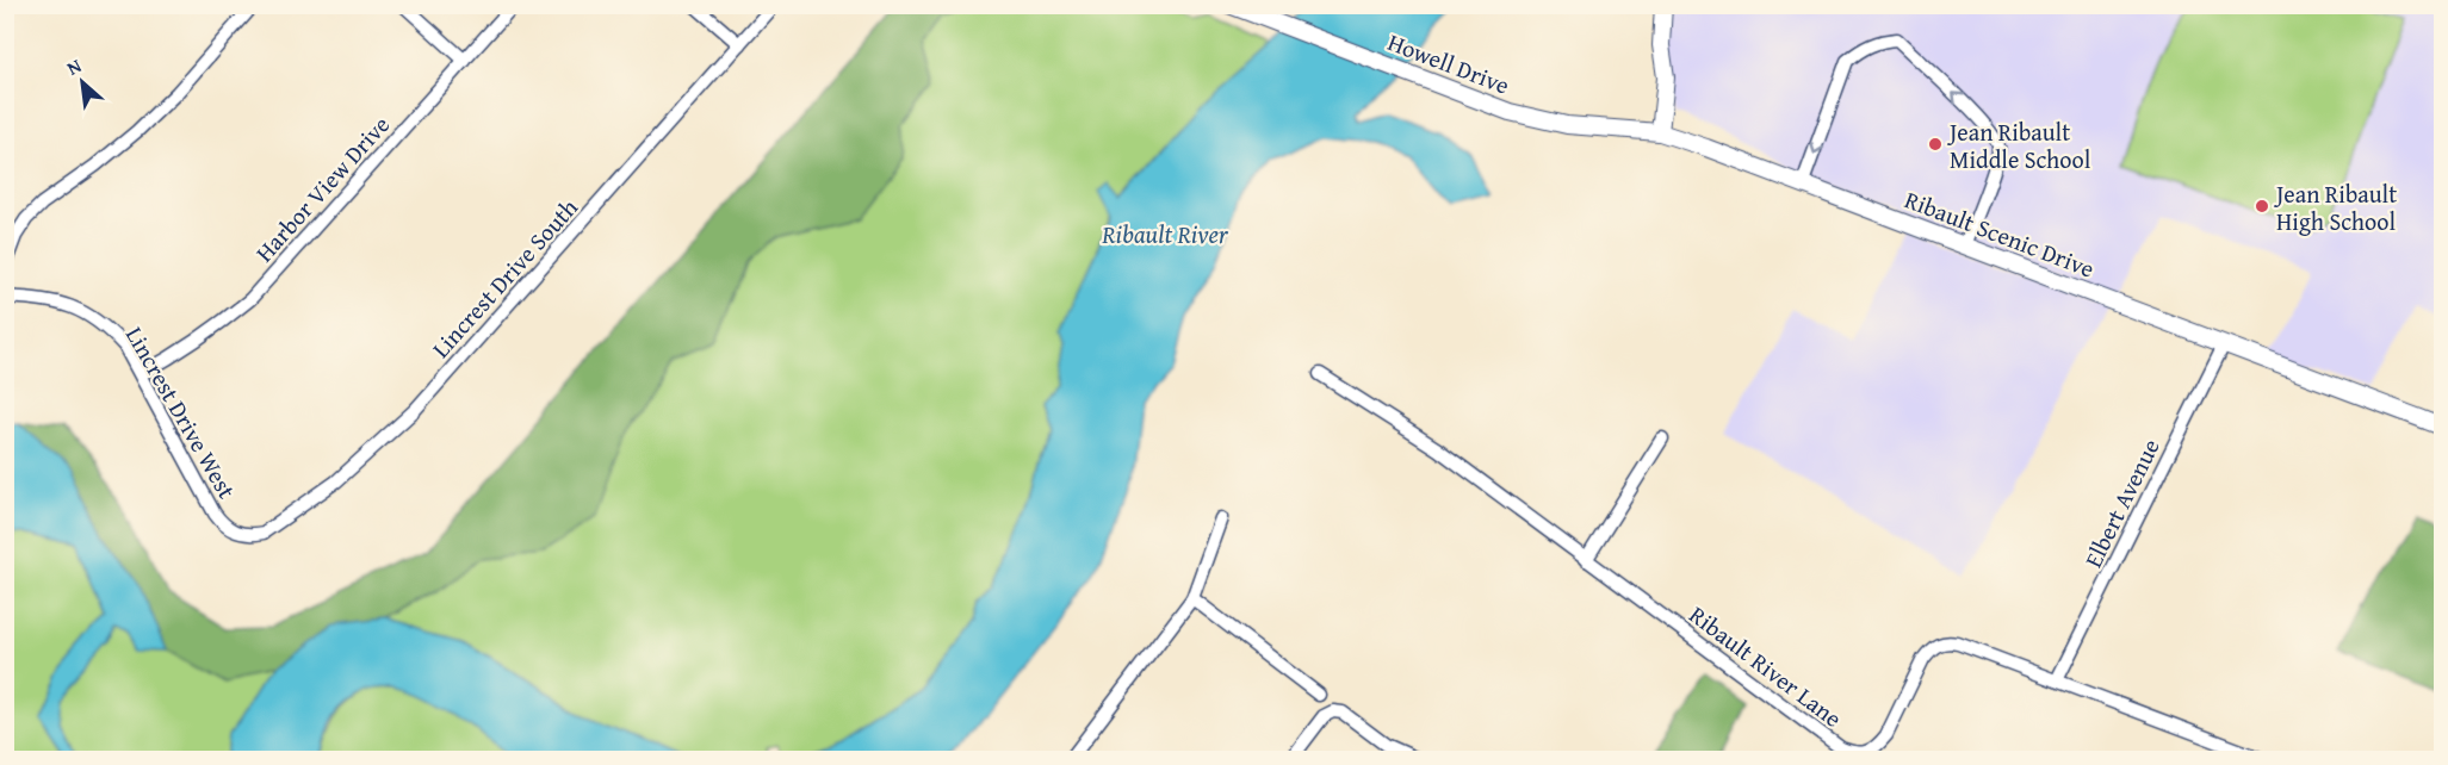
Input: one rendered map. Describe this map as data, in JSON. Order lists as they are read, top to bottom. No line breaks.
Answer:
{"streets":{"street":["Howell Drive","Harbor View Drive","Ribault Scenic Drive","Lincrest Drive South","Lincrest Drive West","Elbert Avenue","Ribault River Lane"]},"crossings":[["Howell Drive","Ribault Scenic Drive"],["Harbor View Drive","Lincrest Drive West"],["Ribault Scenic Drive","Elbert Avenue"],["Lincrest Drive South","Lincrest Drive West"],["Elbert Avenue","Ribault River Lane"]],"water":["Ribault River"],"places":["Jean Ribault Middle School","Jean Ribault High School"],"north":"top left"}
